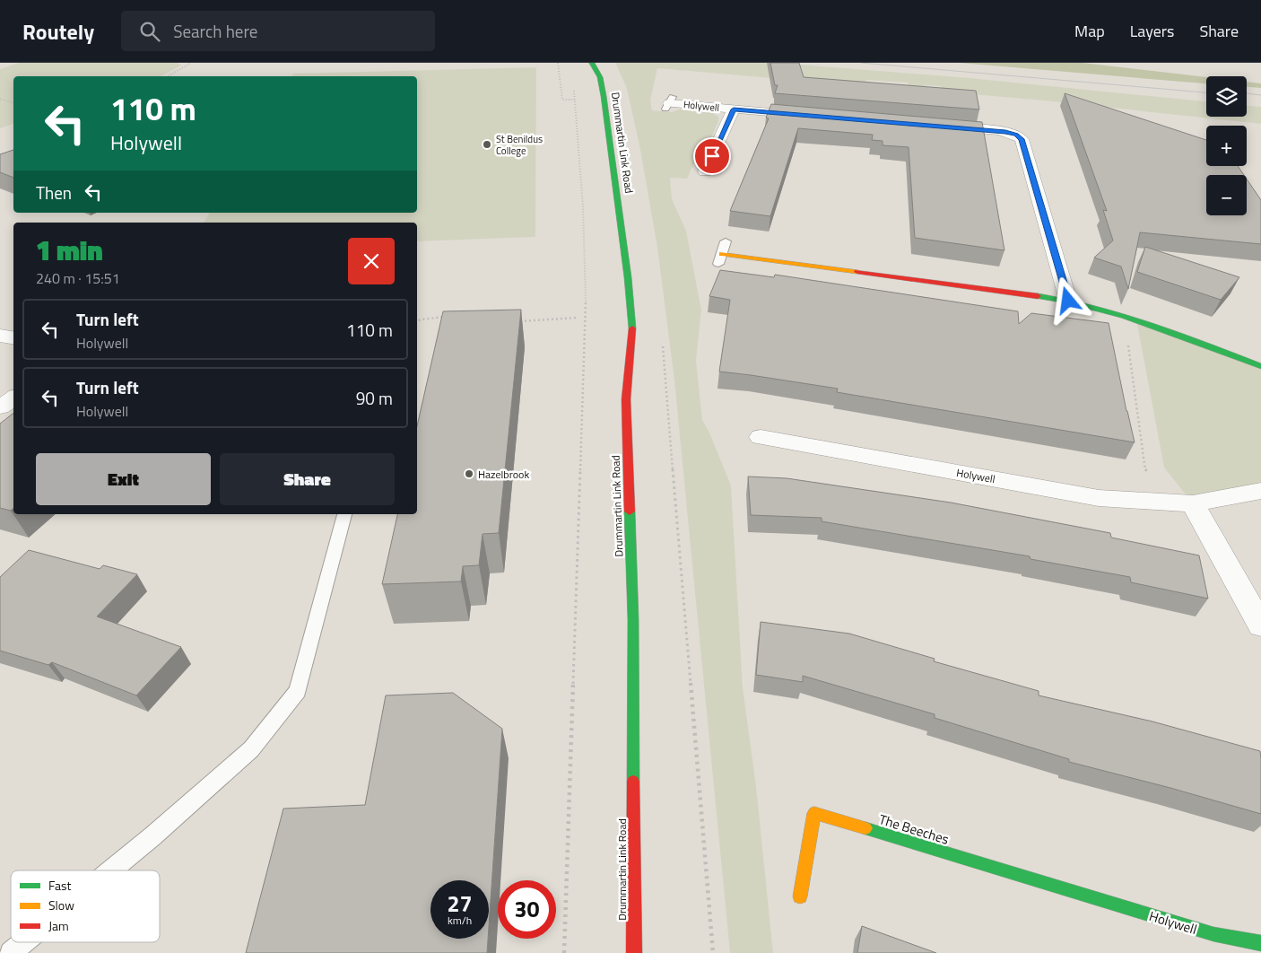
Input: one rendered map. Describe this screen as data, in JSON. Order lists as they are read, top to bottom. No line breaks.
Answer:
{"streets":{"main road":["Holywell","Drummartin Link Road","The Beeches"]},"crossings":[["Holywell","The Beeches"]],"places":["St Benildus College","Hazelbrook"],"legend":["Fast","Slow","Jam"],"page":{"header":"Routely","search":"Search here","nav":["Map","Layers","Share"],"map_buttons":["+","−"],"turn":["110 m","Holywell"],"then":"Then","heading":["1 min","240 m · 15:51"],"list":[{"name":"Turn left","note":"Holywell","value":"110 m"},{"name":"Turn left","note":"Holywell","value":"90 m"}],"buttons":["Exit","Share"],"speed":"27 km/h","limit":"30"}}
